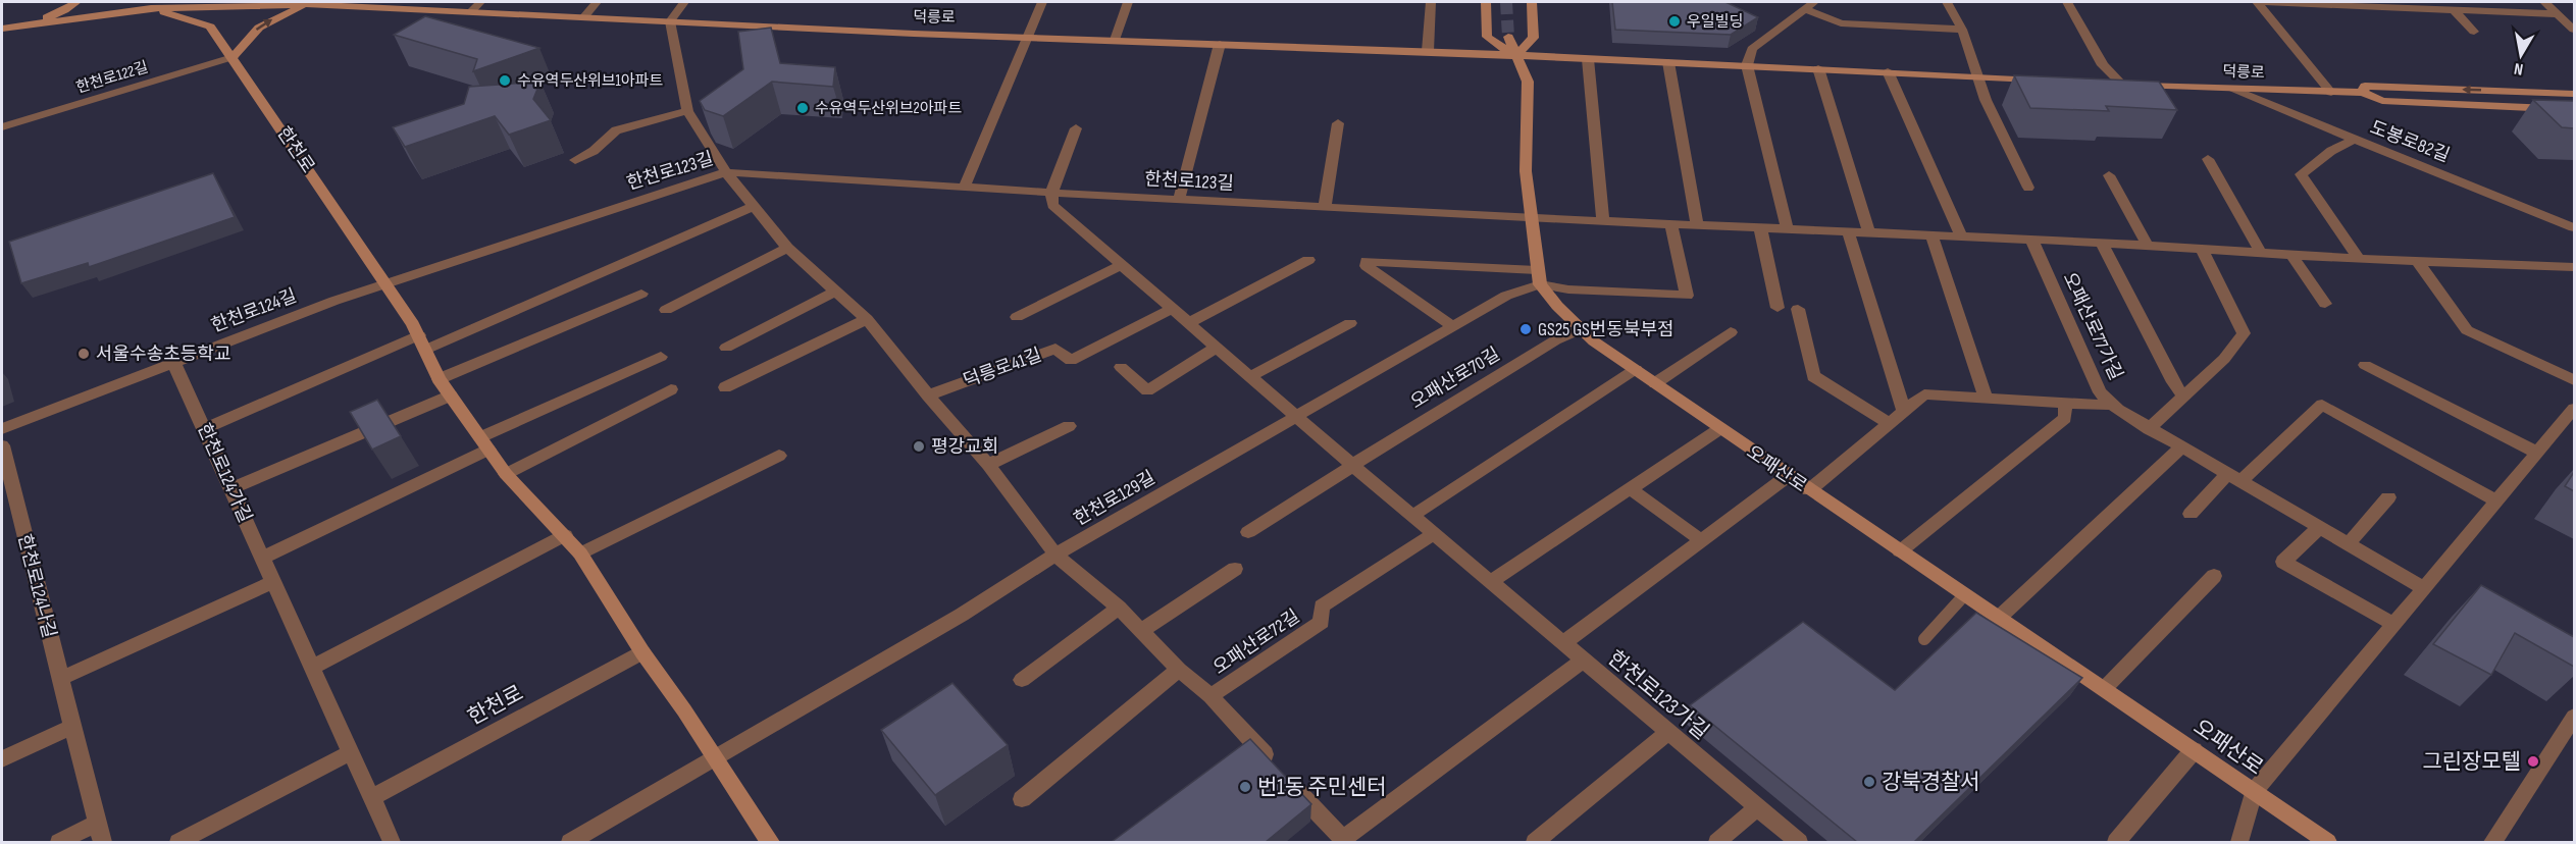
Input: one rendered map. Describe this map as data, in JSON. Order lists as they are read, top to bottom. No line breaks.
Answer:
{"streets":{"main road":["덕릉로","한천로","오패산로"],"street":["한천로122길","도봉로82길","한천로123길","한천로124길","오패산로77가길","덕릉로41길","오패산로70길","한천로124가길","한천로129길","한천로124나길","오패산로72길","한천로123가길"]},"crossings":[["덕릉로","도봉로82길"],["덕릉로","한천로"],["한천로122길","한천로"],["한천로","한천로123길"],["한천로","한천로124길"],["한천로","한천로124가길"],["한천로","한천로129길"],["한천로123길","한천로124길"],["한천로123길","오패산로77가길"],["한천로123길","한천로123가길"],["한천로124길","한천로124가길"],["덕릉로41길","한천로123가길"],["오패산로70길","오패산로"],["오패산로70길","한천로123가길"],["오패산로","한천로129길"],["한천로129길","한천로123가길"],["오패산로72길","한천로123가길"]],"places":["우일빌딩","수유역두산위브1아파트","수유역두산위브2아파트","GS25 GS번동북부점","서울수송초등학교","평강교회","그린장모텔","강북경찰서","번1동 주민센터"],"north":"bottom"}
